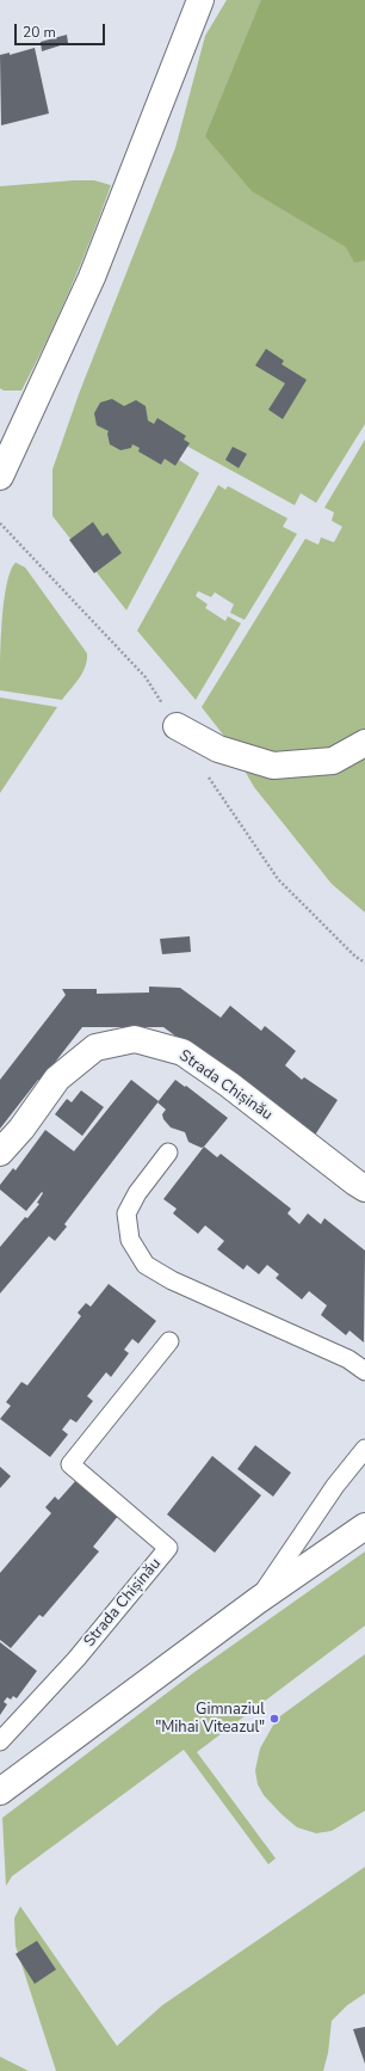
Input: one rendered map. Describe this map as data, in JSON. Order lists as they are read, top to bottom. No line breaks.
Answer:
{"streets":{"street":["Strada Chișinău"]},"places":["Gimnaziul \"Mihai Viteazul\""],"scale_bar":"20 m"}
